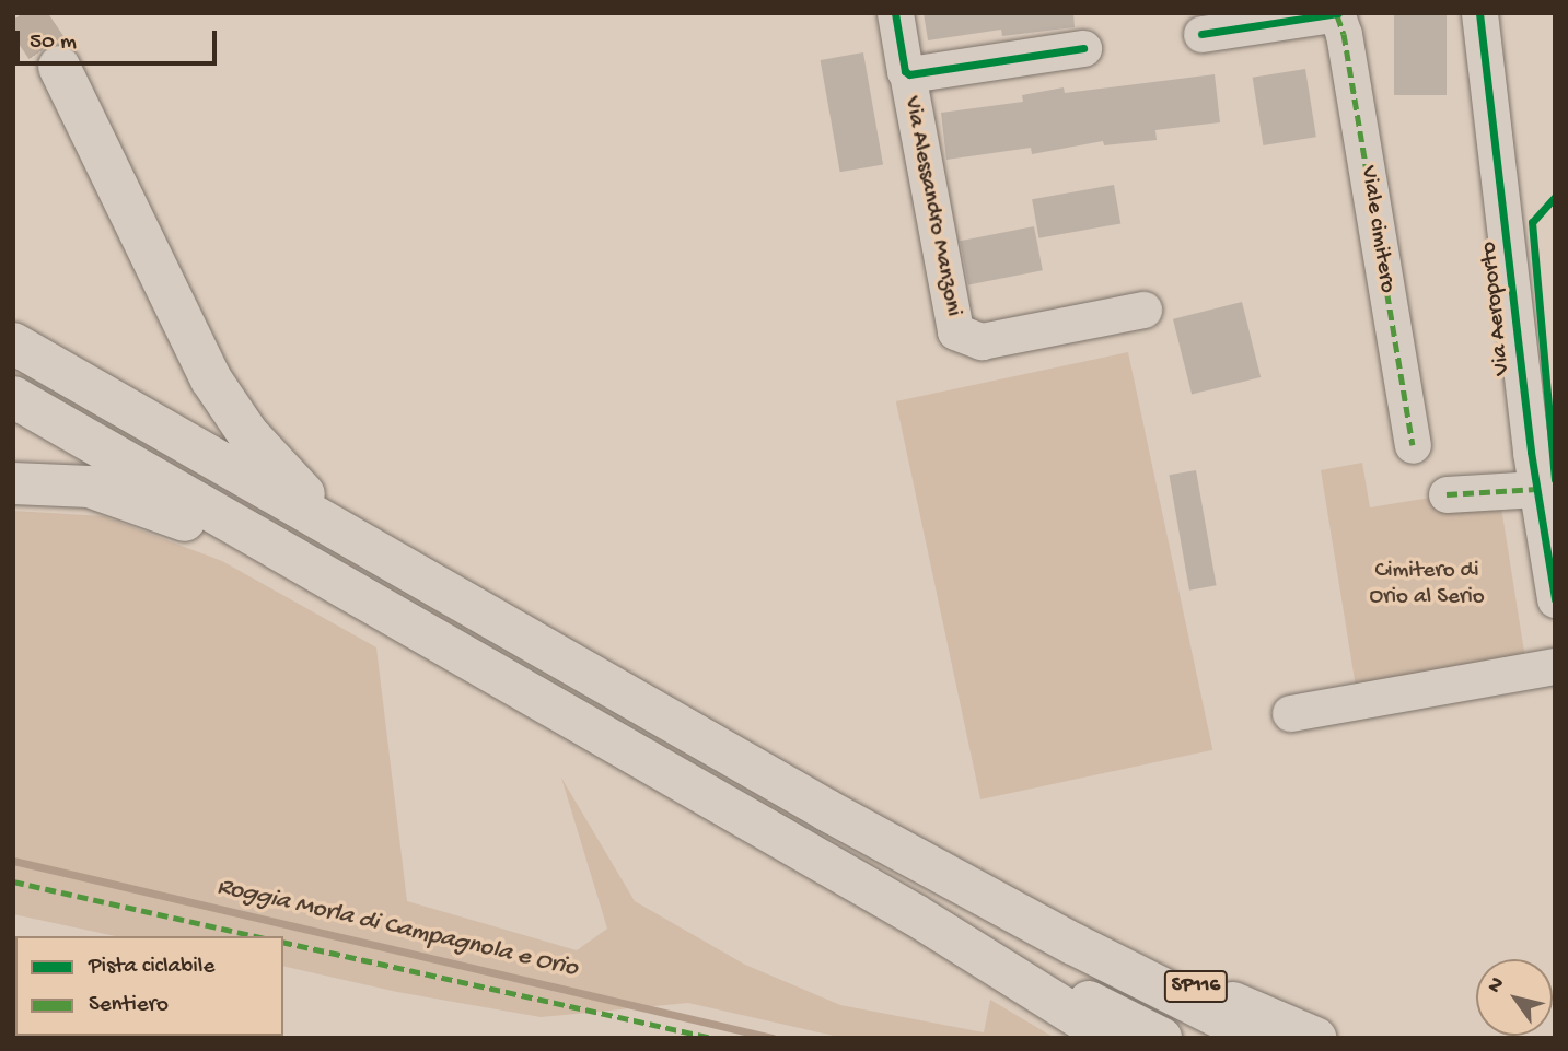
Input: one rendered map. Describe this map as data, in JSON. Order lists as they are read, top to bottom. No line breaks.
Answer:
{"streets":{"highway":["SP116"],"street":["Via Alessandro Manzoni","Viale cimitero","Via Aeroporto"]},"water":["Roggia Morla di Campagnola e Orio"],"parks":["Cimitero di Orio al Serio"],"legend":["Pista ciclabile","Sentiero"],"scale_bar":"50 m","north":"top left"}
